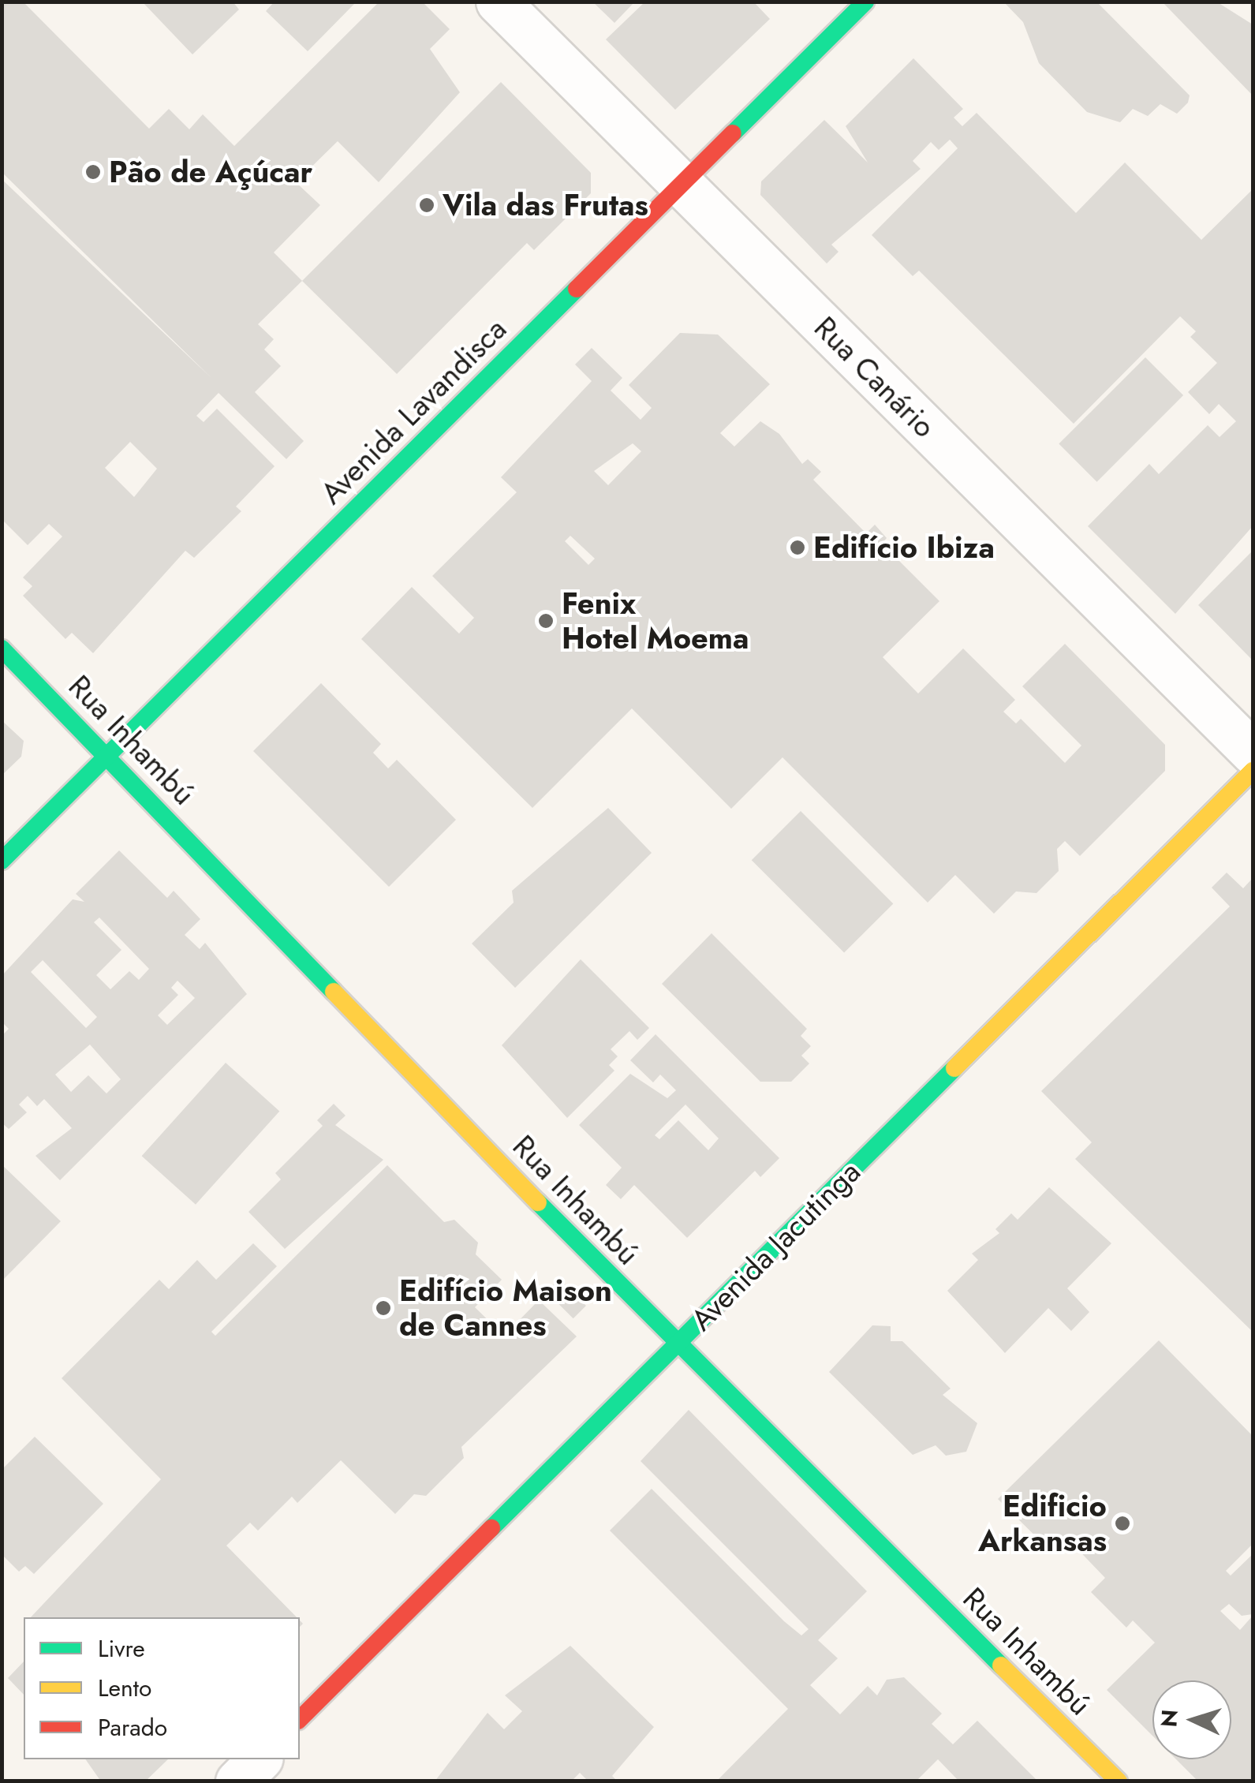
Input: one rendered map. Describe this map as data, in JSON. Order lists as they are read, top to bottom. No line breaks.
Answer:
{"streets":{"street":["Rua Canário","Avenida Lavandisca","Rua Inhambú","Avenida Jacutinga"]},"crossings":[["Rua Canário","Avenida Lavandisca"],["Avenida Lavandisca","Rua Inhambú"],["Rua Inhambú","Avenida Jacutinga"]],"places":["Pão de Açúcar","Vila das Frutas","Edifício Ibiza","Fenix Hotel Moema","Edifício Maison de Cannes","Edificio Arkansas"],"legend":["Livre","Lento","Parado"],"north":"left"}
